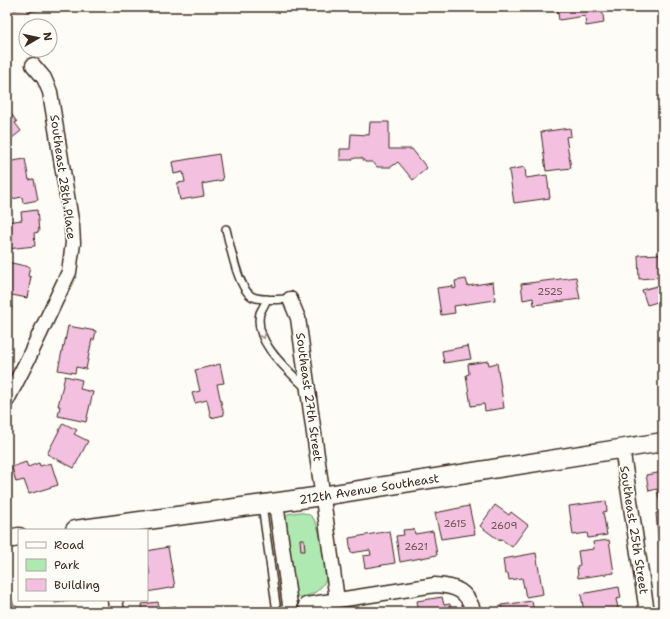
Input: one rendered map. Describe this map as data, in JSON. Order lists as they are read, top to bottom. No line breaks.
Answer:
{"streets":{"street":["Southeast 28th Place","Southeast 27th Street","212th Avenue Southeast","Southeast 25th Street"]},"crossings":[["Southeast 27th Street","212th Avenue Southeast"],["212th Avenue Southeast","Southeast 25th Street"]],"house_numbers":["2525","2615","2609","2621"],"legend":["Road","Park","Building"],"north":"right"}
